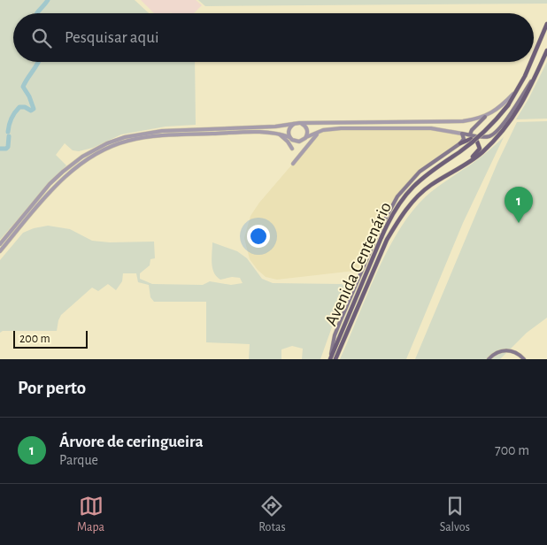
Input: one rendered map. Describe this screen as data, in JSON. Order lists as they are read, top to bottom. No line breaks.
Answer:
{"streets":{"main road":["Avenida Centenário"]},"scale_bar":"200 m","page":{"search":"Pesquisar aqui","pins":"1","scale":"200 m","heading":"Por perto","list":[{"mark":"1","name":"Árvore de ceringueira","note":"Parque","value":"700 m"}],"nav":["Mapa","Rotas","Salvos"]}}
